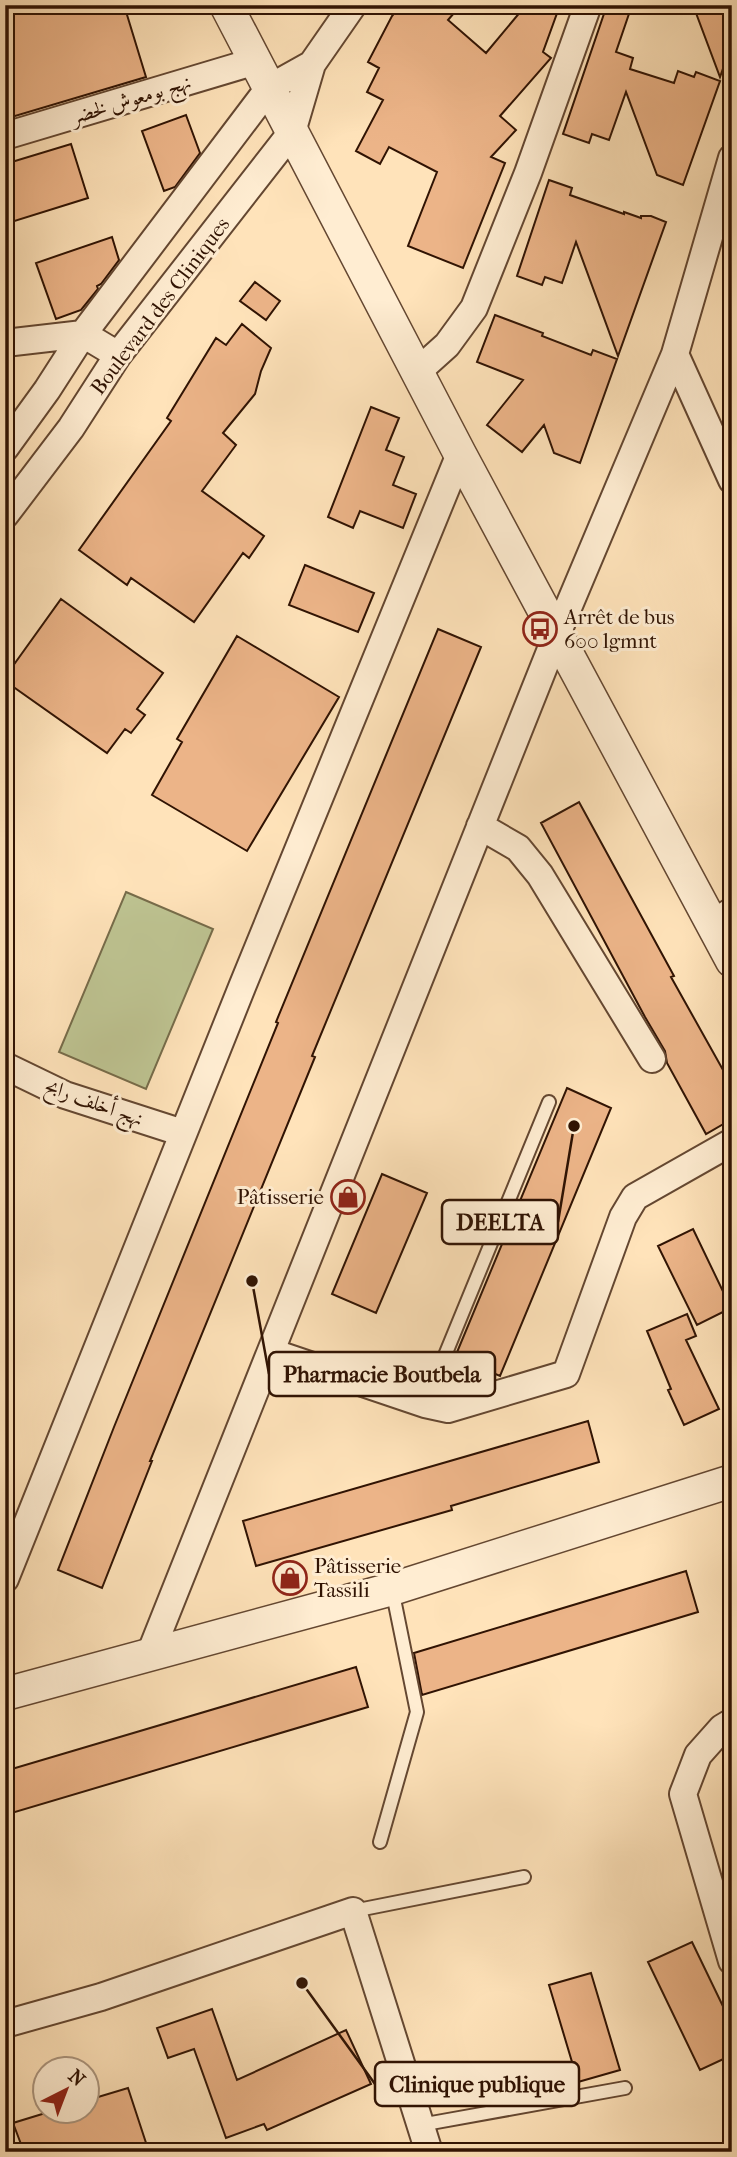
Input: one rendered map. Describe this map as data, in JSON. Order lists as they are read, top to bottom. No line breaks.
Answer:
{"streets":{"street":["نهج بومعوش لخضر","Boulevard des Cliniques","نهج أخلف رابح"]},"crossings":[["نهج بومعوش لخضر","Boulevard des Cliniques"]],"places":{"bus stop":["Arrêt de bus 600 lgmnt"],"other":["DEELTA","Pharmacie Boutbela","Clinique publique"],"shop":["Pâtisserie","Pâtisserie Tassili"]},"north":"top right"}
